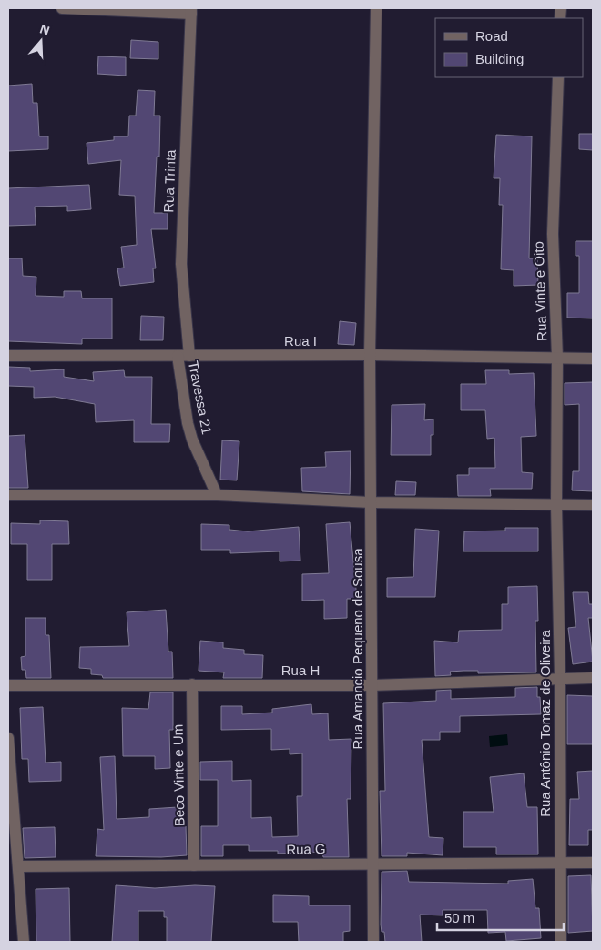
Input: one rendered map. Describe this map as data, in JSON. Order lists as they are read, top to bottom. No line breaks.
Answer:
{"streets":{"street":["Rua Trinta","Rua Vinte e Oito","Rua I","Travessa 21","Rua Amancio Pequeno de Sousa","Rua H","Rua Antônio Tomaz de Oliveira","Beco Vinte e Um","Rua G"]},"crossings":[["Rua Trinta","Rua I"],["Rua Vinte e Oito","Rua I"],["Rua Vinte e Oito","Rua Antônio Tomaz de Oliveira"],["Rua I","Travessa 21"],["Rua I","Rua Amancio Pequeno de Sousa"],["Rua Amancio Pequeno de Sousa","Rua H"],["Rua Amancio Pequeno de Sousa","Rua G"],["Rua H","Rua Antônio Tomaz de Oliveira"],["Rua H","Beco Vinte e Um"],["Rua Antônio Tomaz de Oliveira","Rua G"],["Beco Vinte e Um","Rua G"]],"legend":["Road","Building"],"scale_bar":"50 m","north":"top"}
